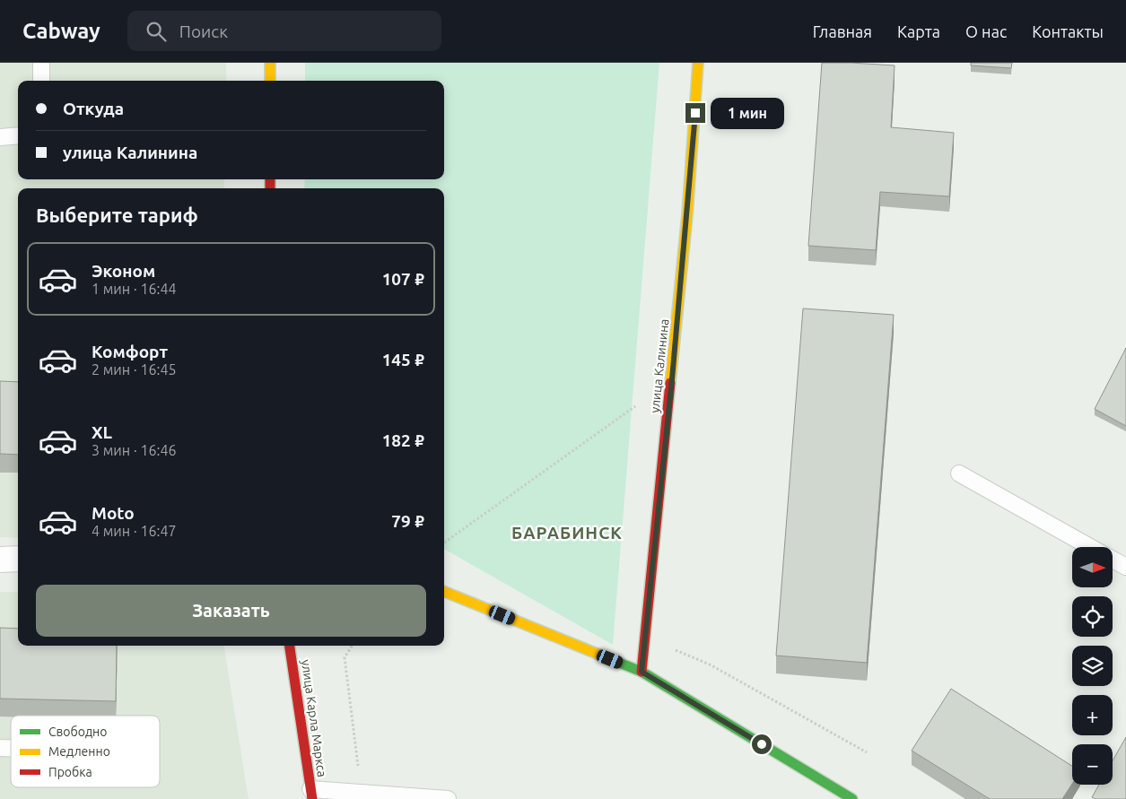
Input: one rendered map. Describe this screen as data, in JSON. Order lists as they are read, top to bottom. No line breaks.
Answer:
{"streets":{"street":["улица Калинина","улица Карла Маркса"]},"districts":["БАРАБИНСК"],"legend":["Свободно","Медленно","Пробка"],"north":"right","page":{"header":"Cabway","search":"Поиск","nav":["Главная","Карта","О нас","Контакты"],"banner":["Откуда","улица Калинина"],"bubble":"1 мин","heading":"Выберите тариф","list":[{"name":"Эконом","note":"1 мин · 16:44","value":"107 ₽"},{"name":"Комфорт","note":"2 мин · 16:45","value":"145 ₽"},{"name":"XL","note":"3 мин · 16:46","value":"182 ₽"},{"name":"Moto","note":"4 мин · 16:47","value":"79 ₽"}],"map_buttons":["+","−"],"buttons":"Заказать"}}
